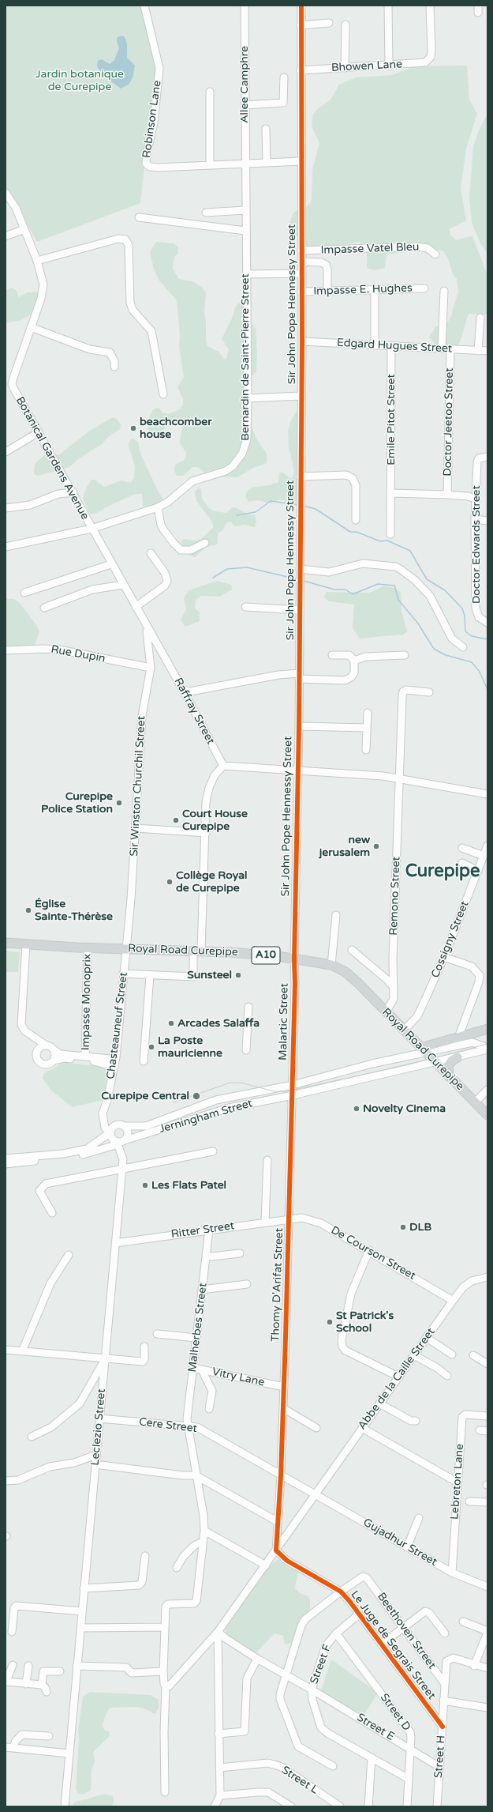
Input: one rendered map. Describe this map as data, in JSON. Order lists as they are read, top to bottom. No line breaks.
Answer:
{"streets":{"main road":["Royal Road Curepipe","A10"],"street":["Bhowen Lane","Allee Camphre","Robinson Lane","Impasse Vatel Bleu","Impasse E. Hughes","Sir John Pope Hennessy Street","Edgard Hugues Street","Bernardin de Saint-Pierre Street","Emile Pitot Street","Doctor Jeetoo Street","Botanical Gardens Avenue","Doctor Edwards Street","Rue Dupin","Raffray Street","Sir Winston Churchil Street","Remono Street","Cossigny Street","Impasse Monoprix","Malartic Street","Chasteauneuf Street","Jerningham Street","Ritter Street","De Courson Street","Thomy D'Arifat Street","Malherbes Street","Vitry Lane","Abbe de la Caille Street","Cere Street","Leclezio Street","Lebreton Lane","Gujadhur Street","Beethoven Street","Le Juge de Segrais Street","Street F","Street D","Street E","Street H","Street L"]},"crossings":[["Bhowen Lane","Sir John Pope Hennessy Street"],["Allee Camphre","Bernardin de Saint-Pierre Street"],["Impasse Vatel Bleu","Sir John Pope Hennessy Street"],["Impasse E. Hughes","Sir John Pope Hennessy Street"],["Sir John Pope Hennessy Street","Edgard Hugues Street"],["Sir John Pope Hennessy Street","Royal Road Curepipe"],["Sir John Pope Hennessy Street","Malartic Street"],["Edgard Hugues Street","Emile Pitot Street"],["Edgard Hugues Street","Doctor Jeetoo Street"],["Bernardin de Saint-Pierre Street","Botanical Gardens Avenue"],["Botanical Gardens Avenue","Raffray Street"],["Rue Dupin","Sir Winston Churchil Street"],["Raffray Street","Sir Winston Churchil Street"],["Sir Winston Churchil Street","Royal Road Curepipe"],["Sir Winston Churchil Street","Chasteauneuf Street"],["Remono Street","Royal Road Curepipe"],["Cossigny Street","Royal Road Curepipe"],["Royal Road Curepipe","Impasse Monoprix"],["Royal Road Curepipe","Malartic Street"],["Royal Road Curepipe","Chasteauneuf Street"],["Royal Road Curepipe","Jerningham Street"],["Malartic Street","Jerningham Street"],["Malartic Street","Thomy D'Arifat Street"],["Jerningham Street","Thomy D'Arifat Street"],["Jerningham Street","Leclezio Street"],["Ritter Street","De Courson Street"],["Ritter Street","Thomy D'Arifat Street"],["Ritter Street","Malherbes Street"],["Ritter Street","Leclezio Street"],["De Courson Street","Thomy D'Arifat Street"],["De Courson Street","Abbe de la Caille Street"],["Thomy D'Arifat Street","Vitry Lane"],["Thomy D'Arifat Street","Abbe de la Caille Street"],["Thomy D'Arifat Street","Cere Street"],["Thomy D'Arifat Street","Le Juge de Segrais Street"],["Malherbes Street","Vitry Lane"],["Malherbes Street","Cere Street"],["Abbe de la Caille Street","Cere Street"],["Abbe de la Caille Street","Gujadhur Street"],["Abbe de la Caille Street","Le Juge de Segrais Street"],["Abbe de la Caille Street","Street E"],["Cere Street","Leclezio Street"],["Cere Street","Gujadhur Street"],["Lebreton Lane","Gujadhur Street"],["Beethoven Street","Le Juge de Segrais Street"],["Beethoven Street","Street H"],["Le Juge de Segrais Street","Street F"],["Le Juge de Segrais Street","Street H"],["Street F","Street D"],["Street F","Street E"],["Street D","Street E"],["Street E","Street H"]],"districts":["Curepipe"],"parks":["Jardin botanique de Curepipe"],"places":["beachcomber house","Curepipe Police Station","Court House Curepipe","new jerusalem","Collège Royal de Curepipe","Église Sainte-Thérèse","Sunsteel","Arcades Salaffa","La Poste mauricienne","Curepipe Central","Novelty Cinema","Les Flats Patel","DLB","St Patrick's School"]}
